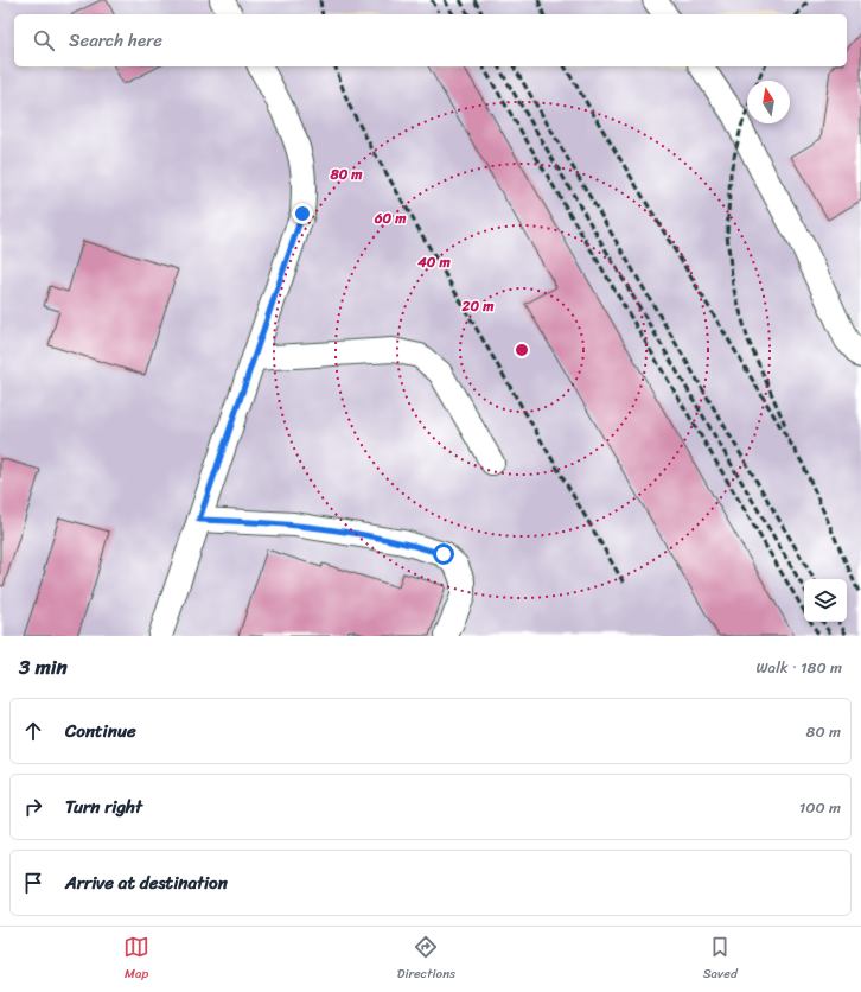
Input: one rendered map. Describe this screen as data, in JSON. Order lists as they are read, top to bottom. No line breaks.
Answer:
{"north":"top","page":{"search":"Search here","heading":["3 min","Walk · 180 m"],"list":[["Continue","80 m"],["Turn right","100 m"],"Arrive at destination"],"nav":["Map","Directions","Saved"]},"rings":["80 m","60 m","40 m","20 m"]}
